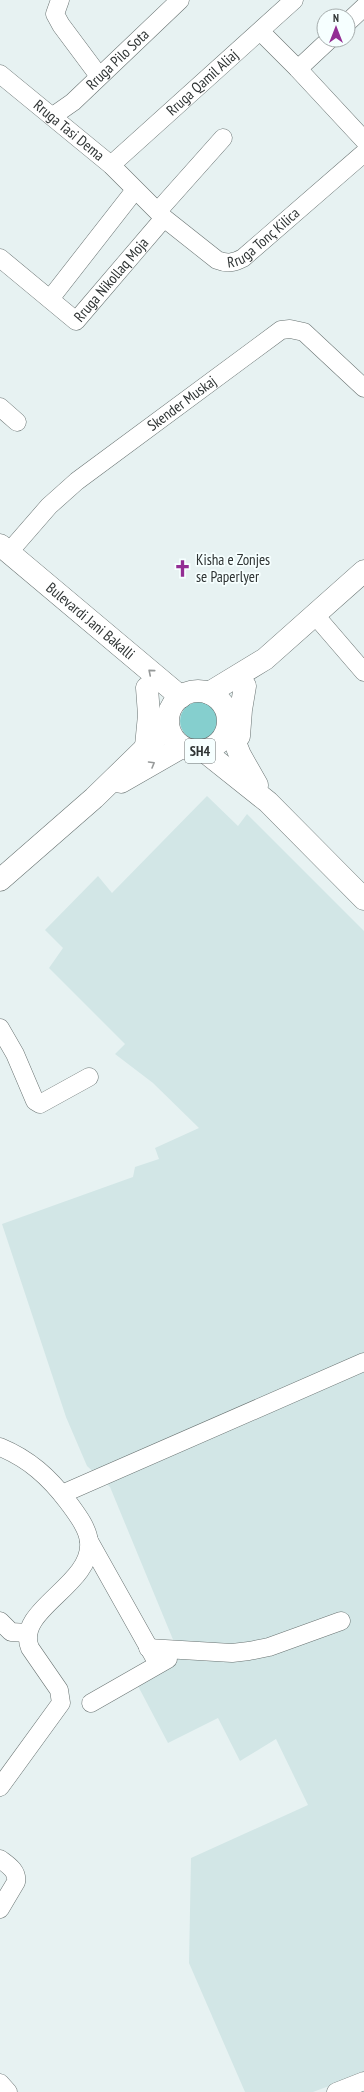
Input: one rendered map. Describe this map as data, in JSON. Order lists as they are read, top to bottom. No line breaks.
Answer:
{"streets":{"main road":["Bulevardi Jani Bakalli","SH4"],"street":["Rruga Pilo Sota","Rruga Qamil Aliaj","Rruga Tasi Dema","Rruga Tonç Kilica","Rruga Nikollaq Moja","Skender Muskaj"]},"crossings":[["Rruga Pilo Sota","Rruga Tasi Dema"],["Rruga Qamil Aliaj","Rruga Tasi Dema"],["Rruga Tasi Dema","Rruga Tonç Kilica"],["Rruga Tasi Dema","Rruga Nikollaq Moja"],["Rruga Tonç Kilica","Rruga Nikollaq Moja"],["Skender Muskaj","Bulevardi Jani Bakalli"],["Bulevardi Jani Bakalli","SH4"]],"places":{"church":["Kisha e Zonjes se Paperlyer"]},"north":"top"}
